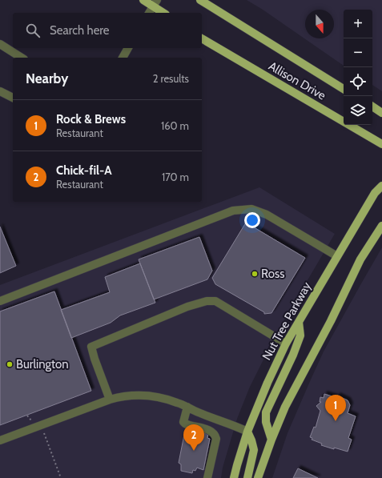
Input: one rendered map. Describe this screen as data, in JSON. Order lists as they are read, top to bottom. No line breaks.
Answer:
{"streets":{"main road":["Allison Drive","Nut Tree Parkway"]},"places":["Ross","Burlington"],"north":"bottom","page":{"map_buttons":["+","−"],"search":"Search here","heading":["Nearby","2 results"],"list":[{"mark":"1","name":"Rock & Brews","note":"Restaurant","value":"160 m"},{"mark":"2","name":"Chick-fil-A","note":"Restaurant","value":"170 m"}],"pins":["1","2"]}}
